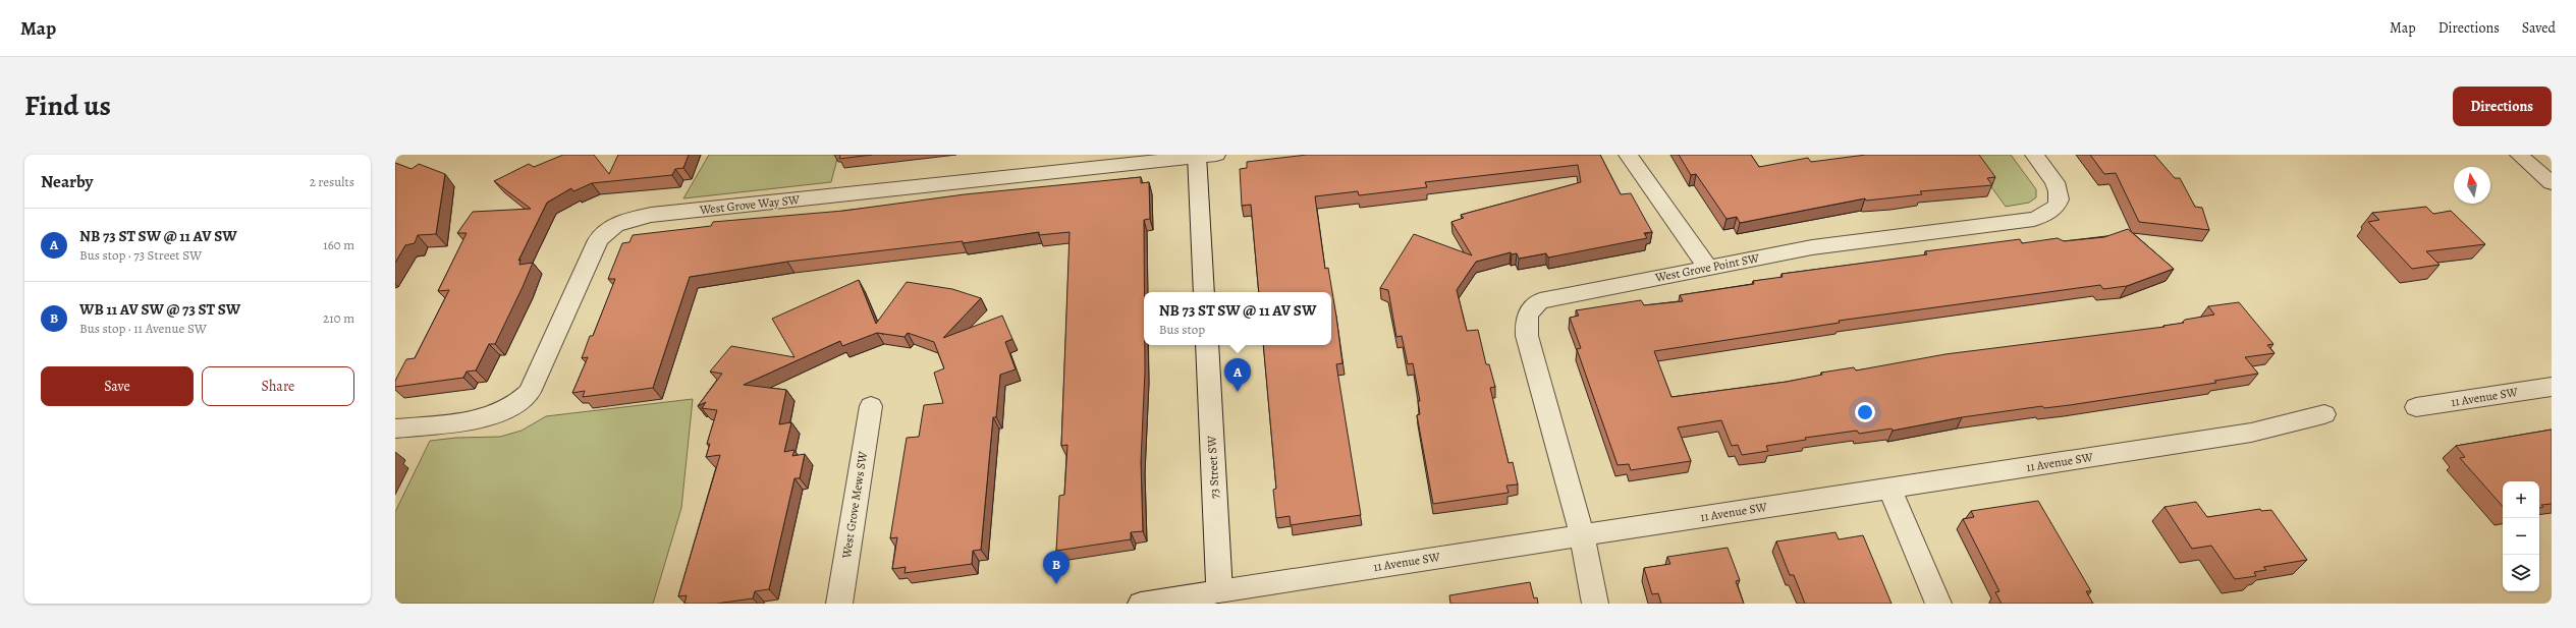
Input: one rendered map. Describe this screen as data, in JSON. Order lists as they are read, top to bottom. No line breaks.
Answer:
{"streets":{"street":["West Grove Way SW","West Grove Point SW","11 Avenue SW","73 Street SW","West Grove Mews SW"]},"crossings":[["West Grove Point SW","11 Avenue SW"],["11 Avenue SW","73 Street SW"]],"north":"top","page":{"header":"Map","nav":["Map","Directions","Saved"],"title":"Find us","buttons":["Directions",["Save","Share"]],"heading":["Nearby","2 results"],"list":[{"mark":"A","name":"NB 73 ST SW @ 11 AV SW","note":"Bus stop · 73 Street SW","value":"160 m"},{"mark":"B","name":"WB 11 AV SW @ 73 ST SW","note":"Bus stop · 11 Avenue SW","value":"210 m"}],"popup":["NB 73 ST SW @ 11 AV SW","Bus stop"],"pins":["A","B"],"map_buttons":["+","−"]}}
